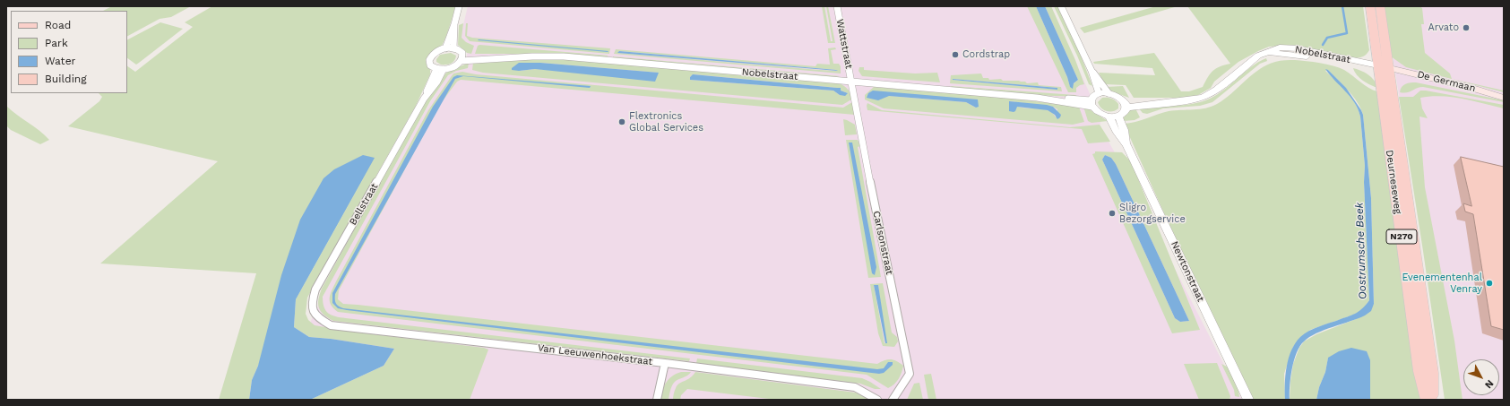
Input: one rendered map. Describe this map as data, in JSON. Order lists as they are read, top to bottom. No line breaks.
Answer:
{"streets":{"main road":["De Germaan","Deurneseweg","N270"],"street":["Wattstraat","Nobelstraat","Bellstraat","Carlsonstraat","Newtonstraat","Van Leeuwenhoekstraat"]},"crossings":[["Wattstraat","Nobelstraat"],["Wattstraat","Carlsonstraat"],["Nobelstraat","De Germaan"],["Nobelstraat","Deurneseweg"],["Nobelstraat","Bellstraat"],["Nobelstraat","Carlsonstraat"],["Nobelstraat","Newtonstraat"],["De Germaan","Deurneseweg"],["Bellstraat","Van Leeuwenhoekstraat"]],"water":["Oostrumsche Beek"],"places":["Arvato","Cordstrap","Flextronics Global Services","Sligro Bezorgservice","Evenementenhal Venray"],"legend":["Road","Park","Water","Building"],"north":"bottom right"}
